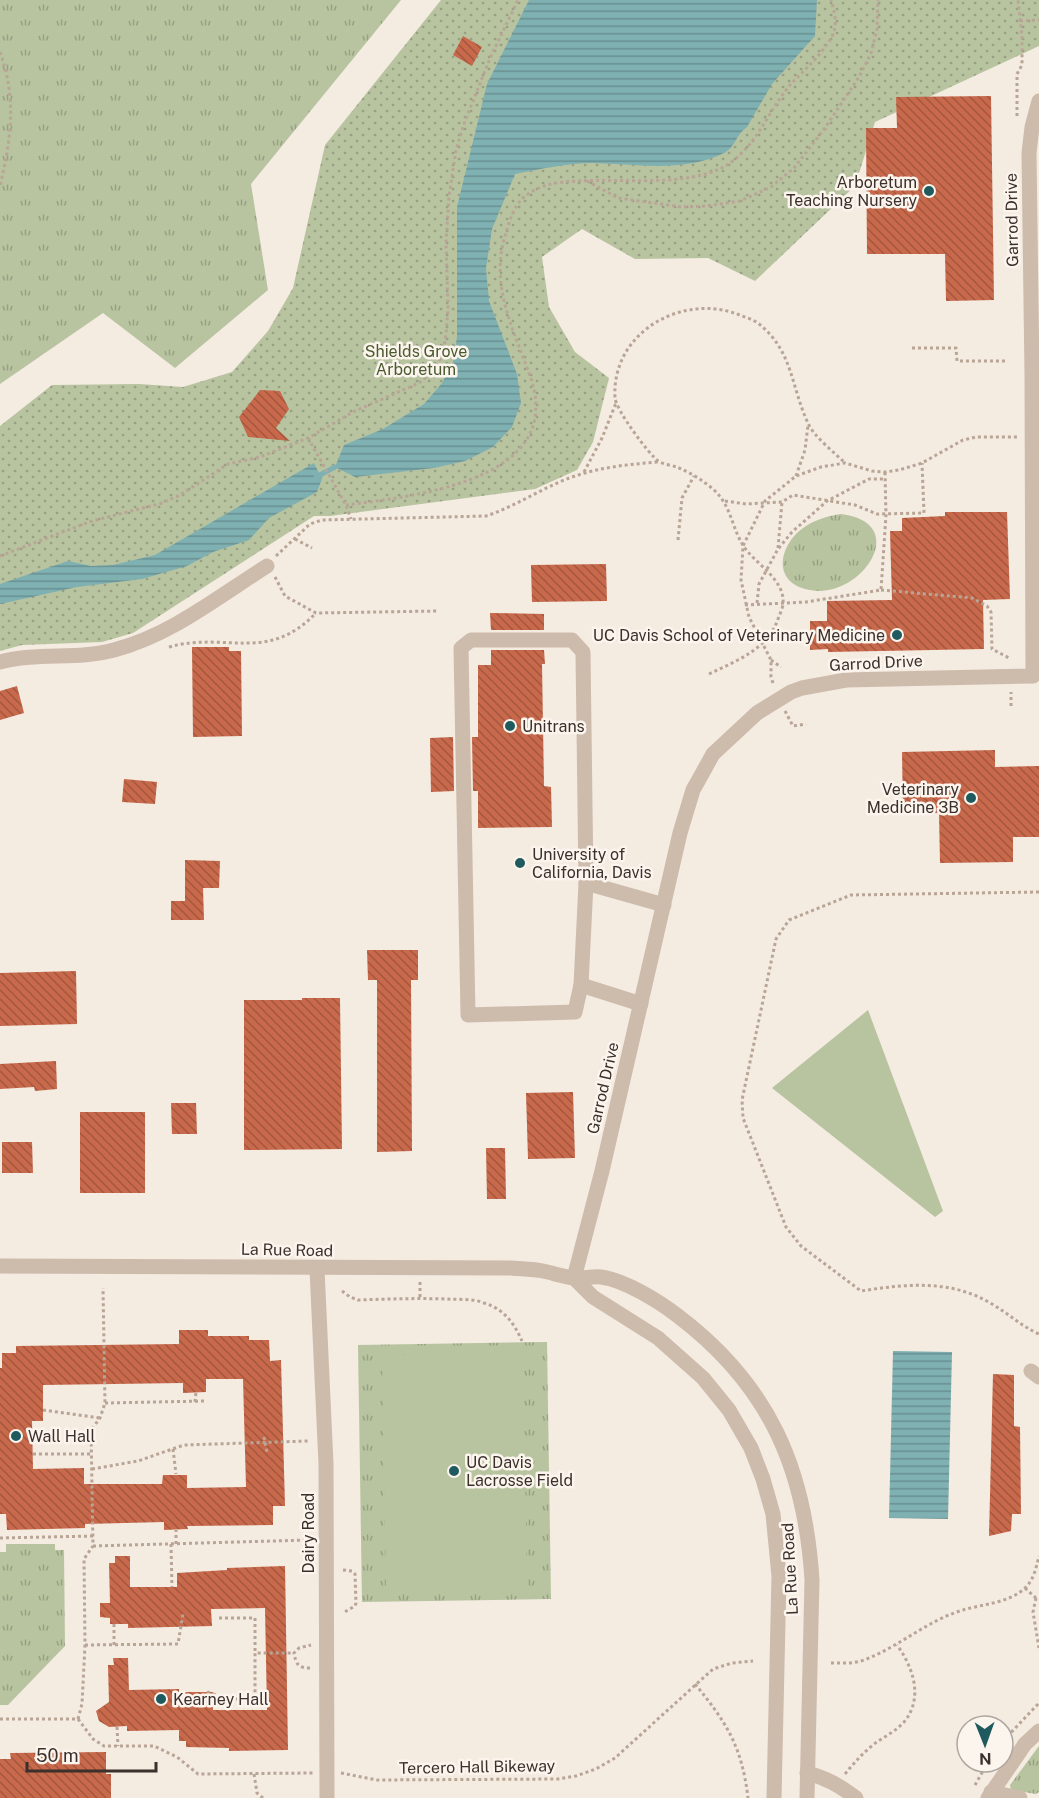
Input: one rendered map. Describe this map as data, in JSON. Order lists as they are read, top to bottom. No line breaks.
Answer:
{"streets":{"street":["Garrod Drive","La Rue Road","Dairy Road"],"path":["Tercero Hall Bikeway"]},"crossings":[["Garrod Drive","La Rue Road"],["La Rue Road","Dairy Road"]],"parks":["Shields Grove Arboretum"],"places":["Arboretum Teaching Nursery","UC Davis School of Veterinary Medicine","Unitrans","Veterinary Medicine 3B","University of California, Davis","Wall Hall","UC Davis Lacrosse Field","Kearney Hall"],"scale_bar":"50 m","north":"bottom"}
